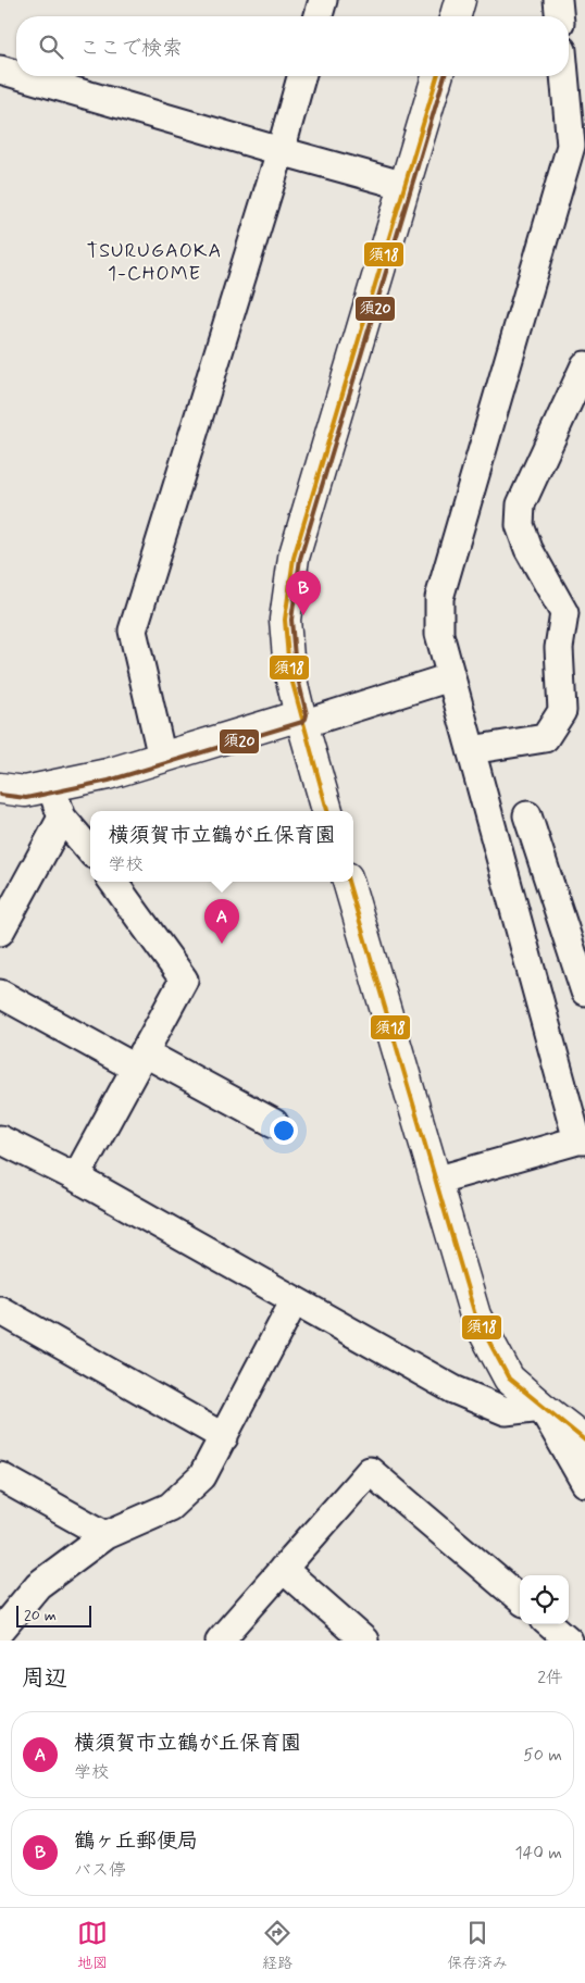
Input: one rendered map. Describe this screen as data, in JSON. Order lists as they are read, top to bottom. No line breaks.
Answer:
{"districts":["TSURUGAOKA 1-CHOME"],"lines":["transit line 須18","transit line 須20"],"scale_bar":"20 m","page":{"search":"ここで検索","pins":["B","A"],"popup":["横須賀市立鶴が丘保育園","学校"],"scale":"20 m","heading":["周辺","2件"],"list":[{"mark":"A","name":"横須賀市立鶴が丘保育園","note":"学校","value":"50 m"},{"mark":"B","name":"鶴ヶ丘郵便局","note":"バス停","value":"140 m"}],"nav":["地図","経路","保存済み"]}}
